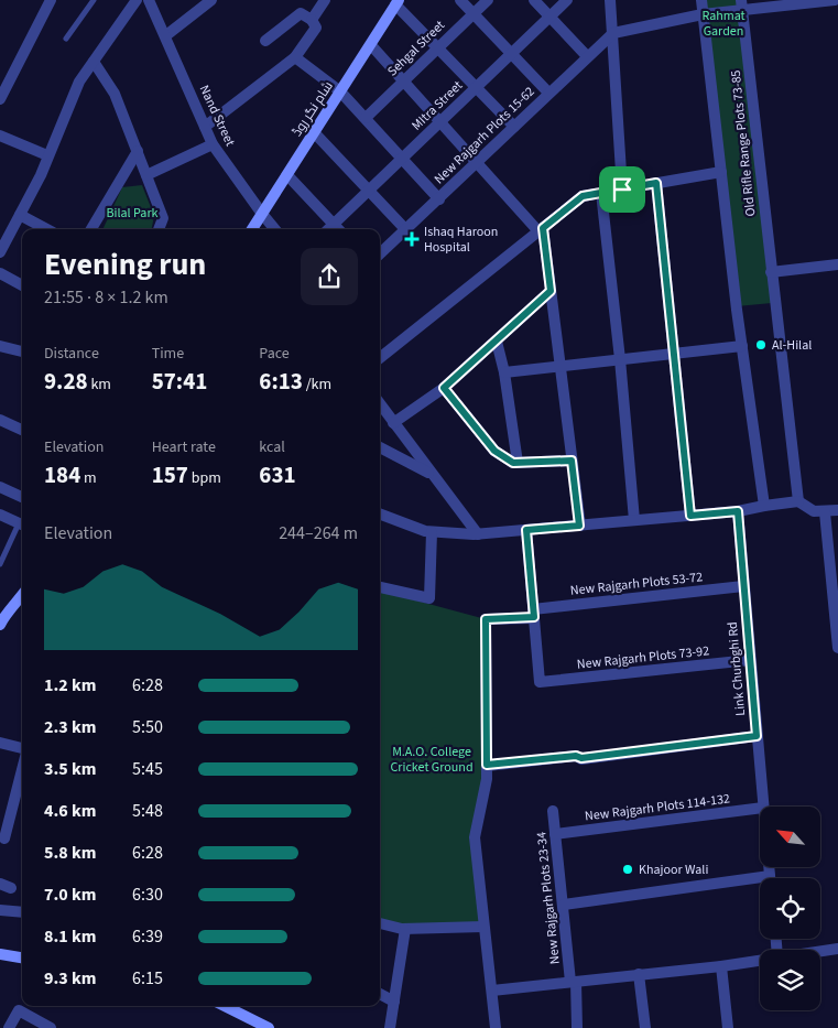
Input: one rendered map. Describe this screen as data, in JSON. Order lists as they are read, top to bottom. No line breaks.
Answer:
{"streets":{"main road":["شام نگر روڈ"],"street":["Sehgal Street","MItra Street","Nand Street","New Rajgarh Plots 15-62","Old Rifle Range Plots 73-85","New Rajgarh Plots 53-72","New Rajgarh Plots 73-92","Link Churbghi Rd","New Rajgarh Plots 114-132","New Rajgarh Plots 23-34"]},"crossings":[["شام نگر روڈ","Nand Street"],["New Rajgarh Plots 53-72","New Rajgarh Plots 73-92"],["New Rajgarh Plots 53-72","Link Churbghi Rd"],["New Rajgarh Plots 73-92","Link Churbghi Rd"],["New Rajgarh Plots 114-132","New Rajgarh Plots 23-34"]],"parks":["Rahmat Garden","Bilal Park","M.A.O. College Cricket Ground"],"places":{"health":["Ishaq Haroon Hospital"],"other":["Al-Hilal","Khajoor Wali"]},"north":"top left","page":{"heading":["Evening run","21:55 · 8 × 1.2 km"],"stats":[["Distance","9.28 km"],["Time","57:41"],["Pace","6:13 /km"],["Elevation","184 m"],["Heart rate","157 bpm"],["kcal","631"]],"chart":["Elevation","244–264 m"],"list":[{"name":"1.2 km","note":"6:28"},{"name":"2.3 km","note":"5:50"},{"name":"3.5 km","note":"5:45"},{"name":"4.6 km","note":"5:48"},{"name":"5.8 km","note":"6:28"},{"name":"7.0 km","note":"6:30"},{"name":"8.1 km","note":"6:39"},{"name":"9.3 km","note":"6:15"}]}}
